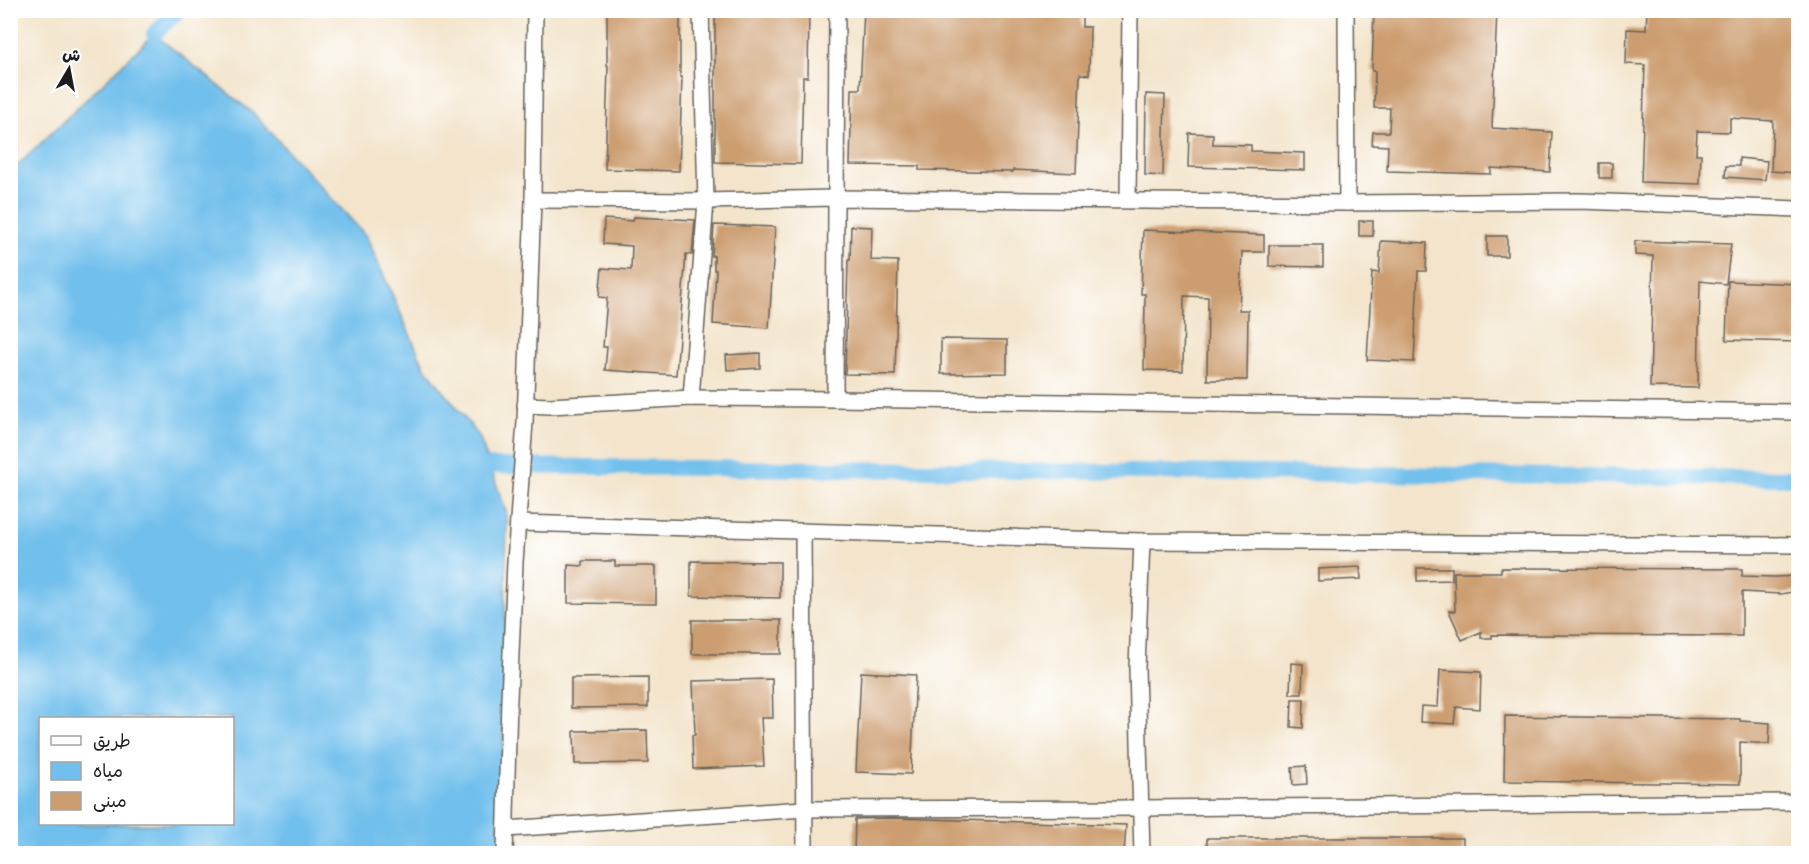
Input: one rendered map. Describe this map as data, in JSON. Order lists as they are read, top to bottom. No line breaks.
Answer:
{"legend":["طريق","مياه","مبنى"],"north":"top"}
